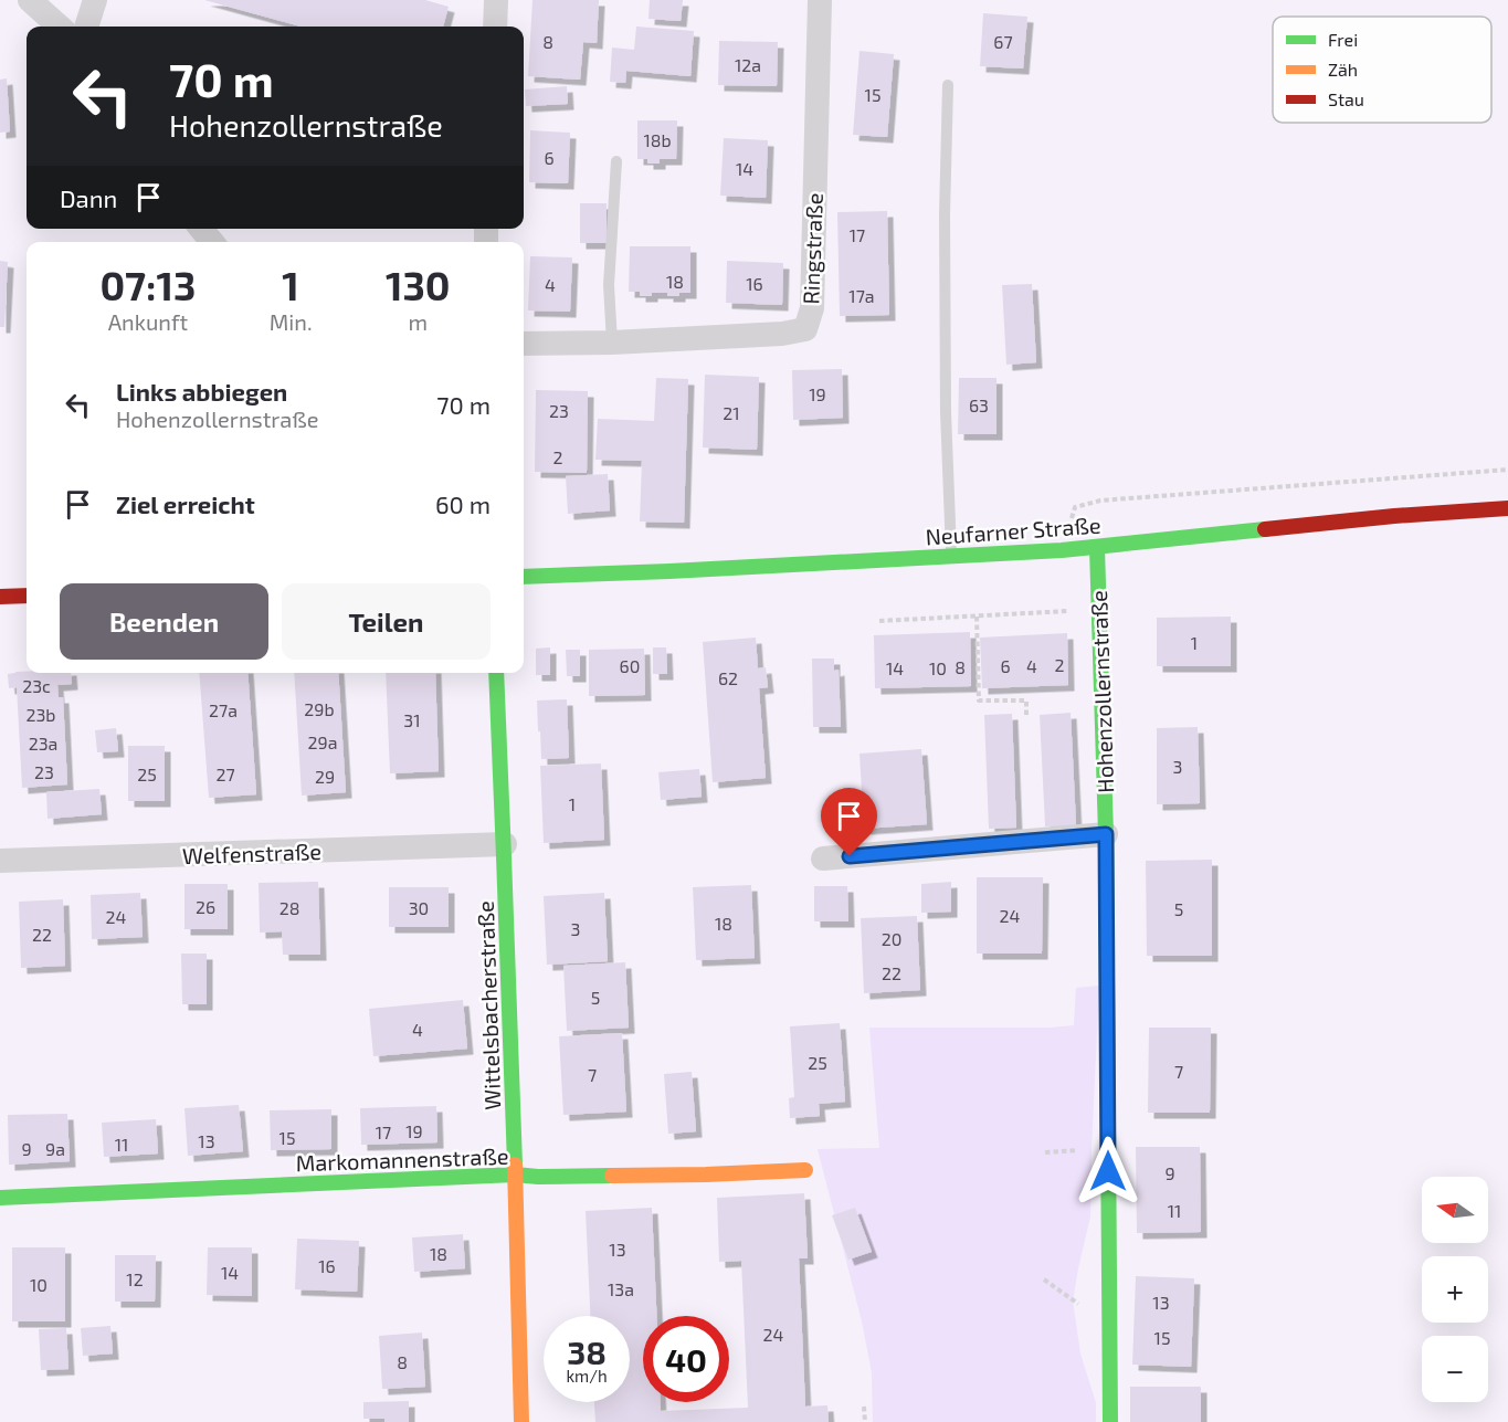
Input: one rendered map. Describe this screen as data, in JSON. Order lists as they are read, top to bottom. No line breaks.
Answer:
{"streets":{"street":["Ringstraße","Neufarner Straße","Hohenzollernstraße","Welfenstraße","Wittelsbacherstraße","Markomannenstraße"]},"crossings":[["Neufarner Straße","Hohenzollernstraße"],["Welfenstraße","Wittelsbacherstraße"],["Wittelsbacherstraße","Markomannenstraße"]],"house_numbers":["8","67","12a","15","18b","6","14","17","18","16","4","17a","19","63","23","21","2","1","2","60","6","4","8","14","10","62","23c","29b","27a","23b","31","29a","23a","3","23","25","27","29","1","26","28","30","5","24","24","18","3","22","20","22","5","4","25","7","7","19","17","15","13","11","9","9a","9","11","13","18","16","14","12","10","13a","13","24","15","8"],"legend":["Frei","Zäh","Stau"],"north":"left","page":{"turn":["70 m","Hohenzollernstraße"],"then":"Dann","eta":["07:13","Ankunft","1","Min.","130","m"],"list":[{"name":"Links abbiegen","note":"Hohenzollernstraße","value":"70 m"},{"name":"Ziel erreicht","value":"60 m"}],"buttons":["Beenden","Teilen"],"map_buttons":["+","−"],"speed":"38 km/h","limit":"40"}}
